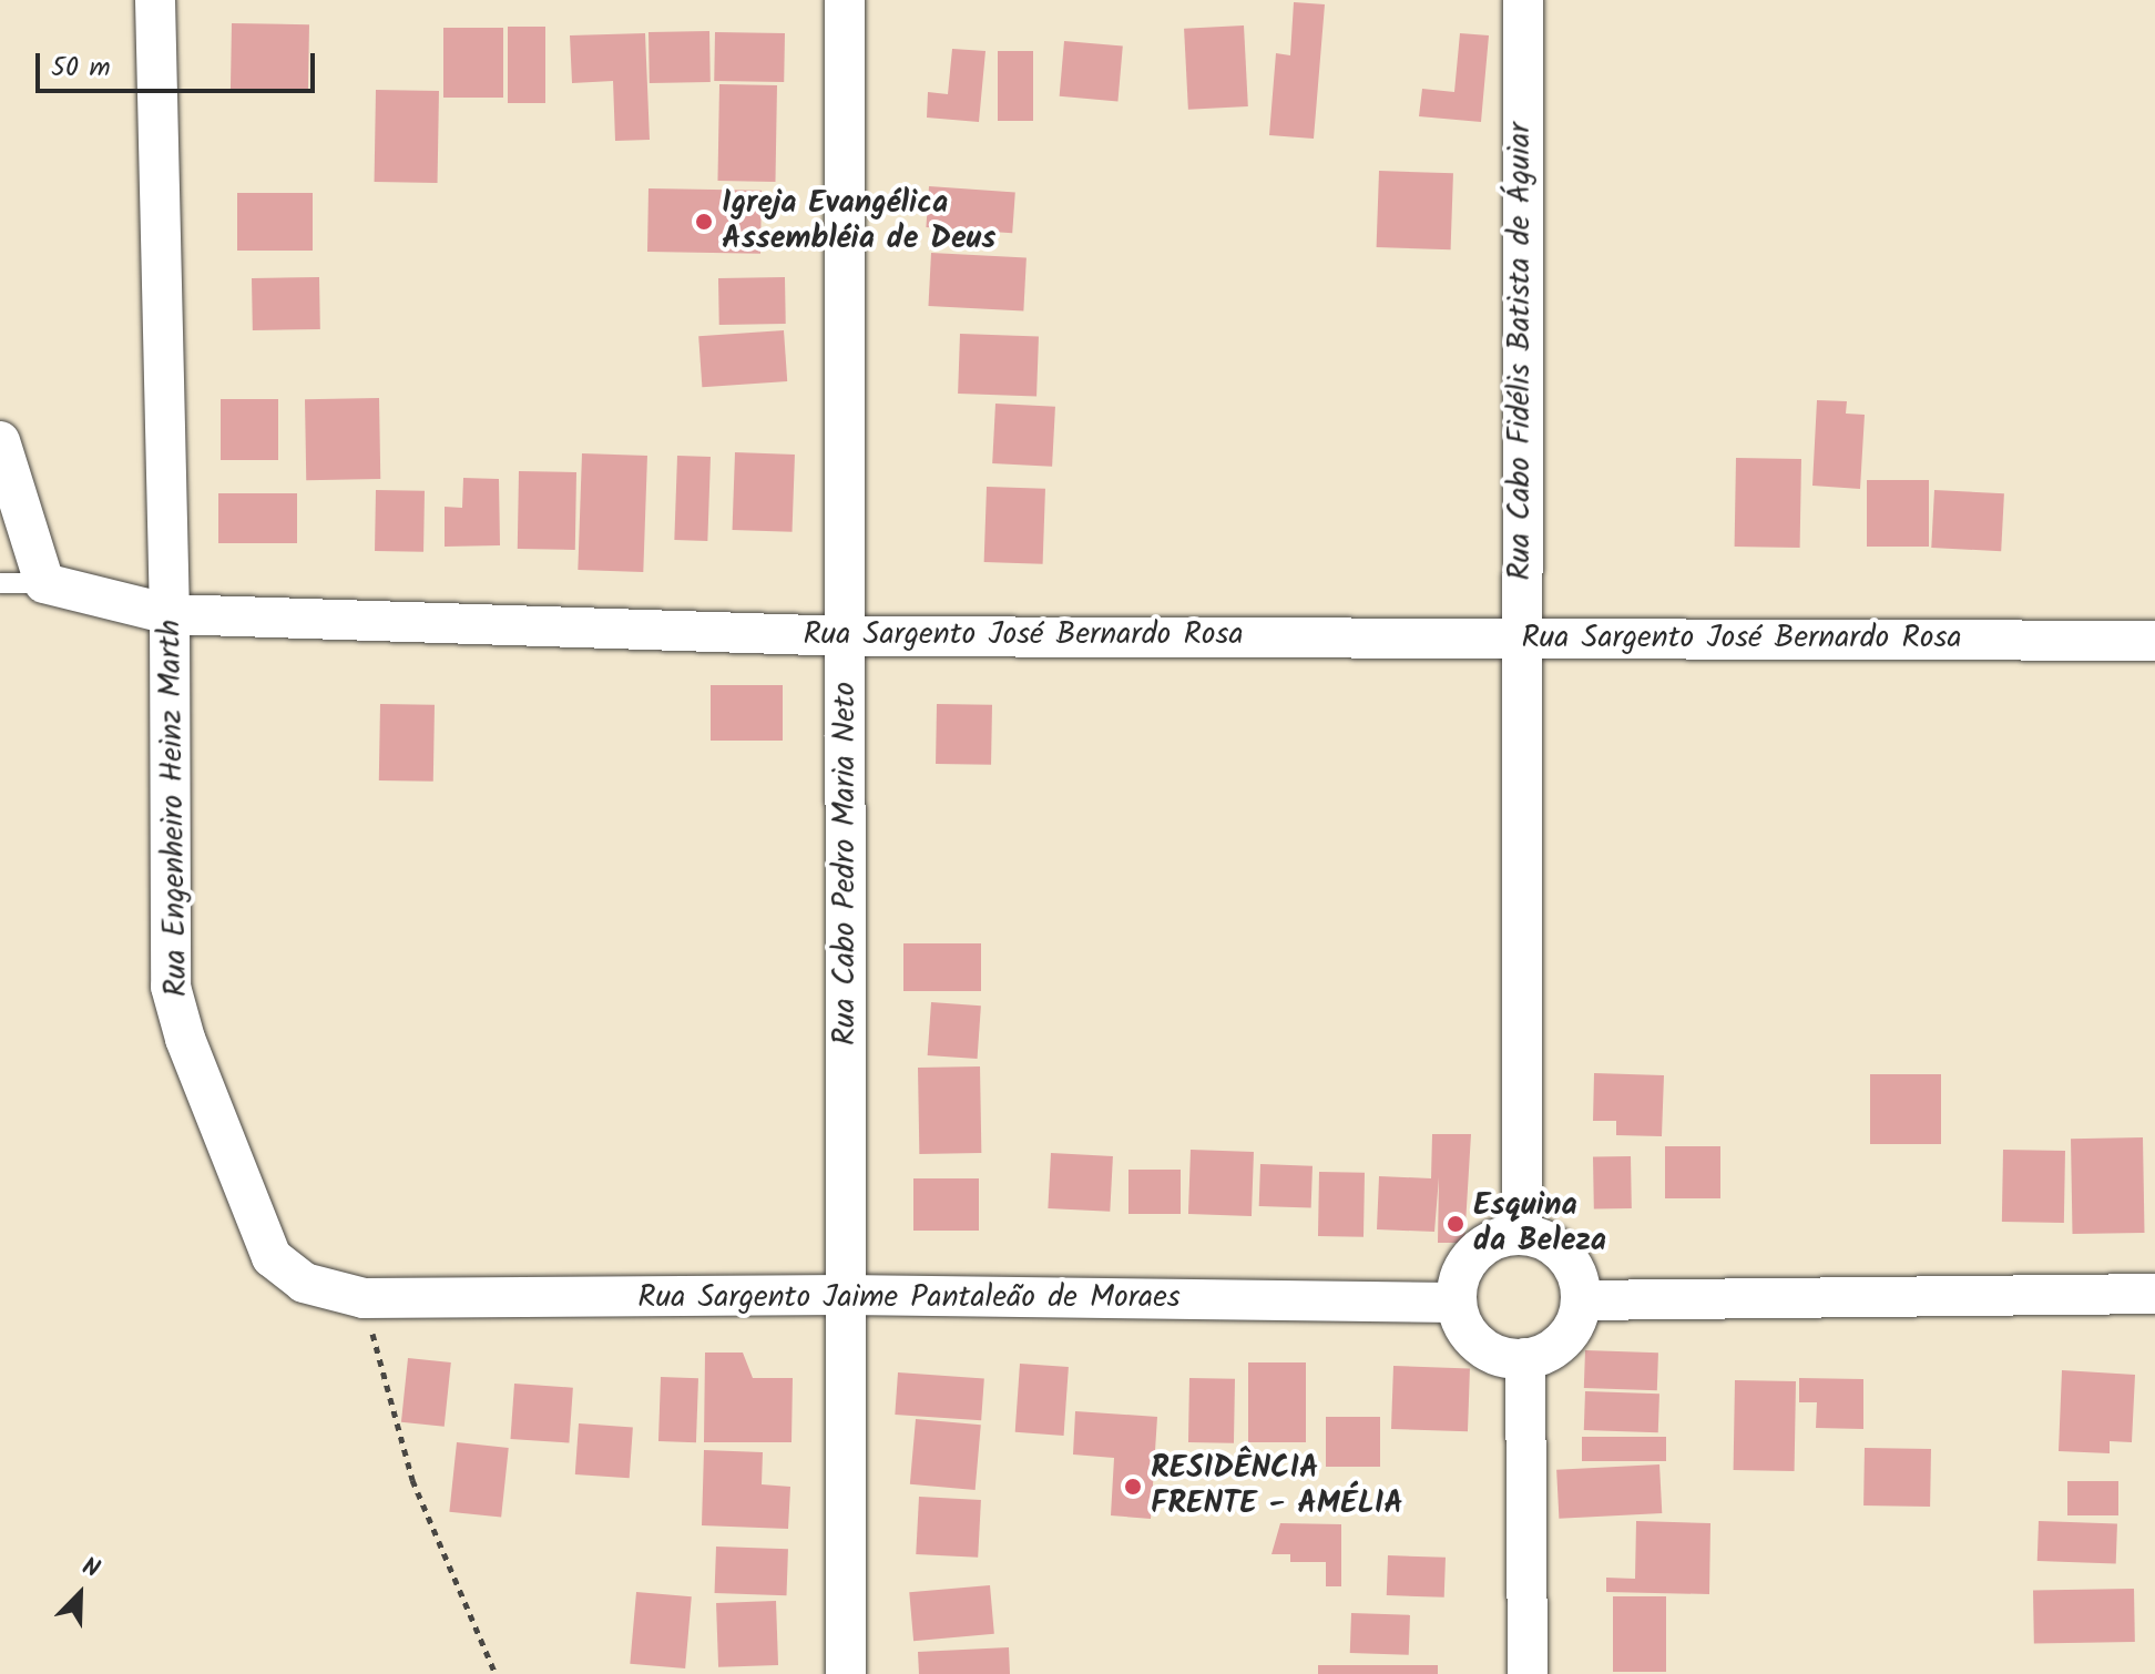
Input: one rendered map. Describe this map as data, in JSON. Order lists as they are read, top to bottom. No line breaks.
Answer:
{"streets":{"street":["Rua Cabo Fidélis Batista de Águiar","Rua Sargento José Bernardo Rosa","Rua Engenheiro Heinz Marth","Rua Cabo Pedro Maria Neto","Rua Sargento Jaime Pantaleão de Moraes"]},"crossings":[["Rua Cabo Fidélis Batista de Águiar","Rua Sargento José Bernardo Rosa"],["Rua Cabo Fidélis Batista de Águiar","Rua Sargento Jaime Pantaleão de Moraes"],["Rua Sargento José Bernardo Rosa","Rua Engenheiro Heinz Marth"],["Rua Sargento José Bernardo Rosa","Rua Cabo Pedro Maria Neto"],["Rua Engenheiro Heinz Marth","Rua Sargento Jaime Pantaleão de Moraes"],["Rua Cabo Pedro Maria Neto","Rua Sargento Jaime Pantaleão de Moraes"]],"places":["Igreja Evangélica Assembléia de Deus","Esquina da Beleza","RESIDÊNCIA FRENTE - AMÉLIA"],"scale_bar":"50 m","north":"top right"}
